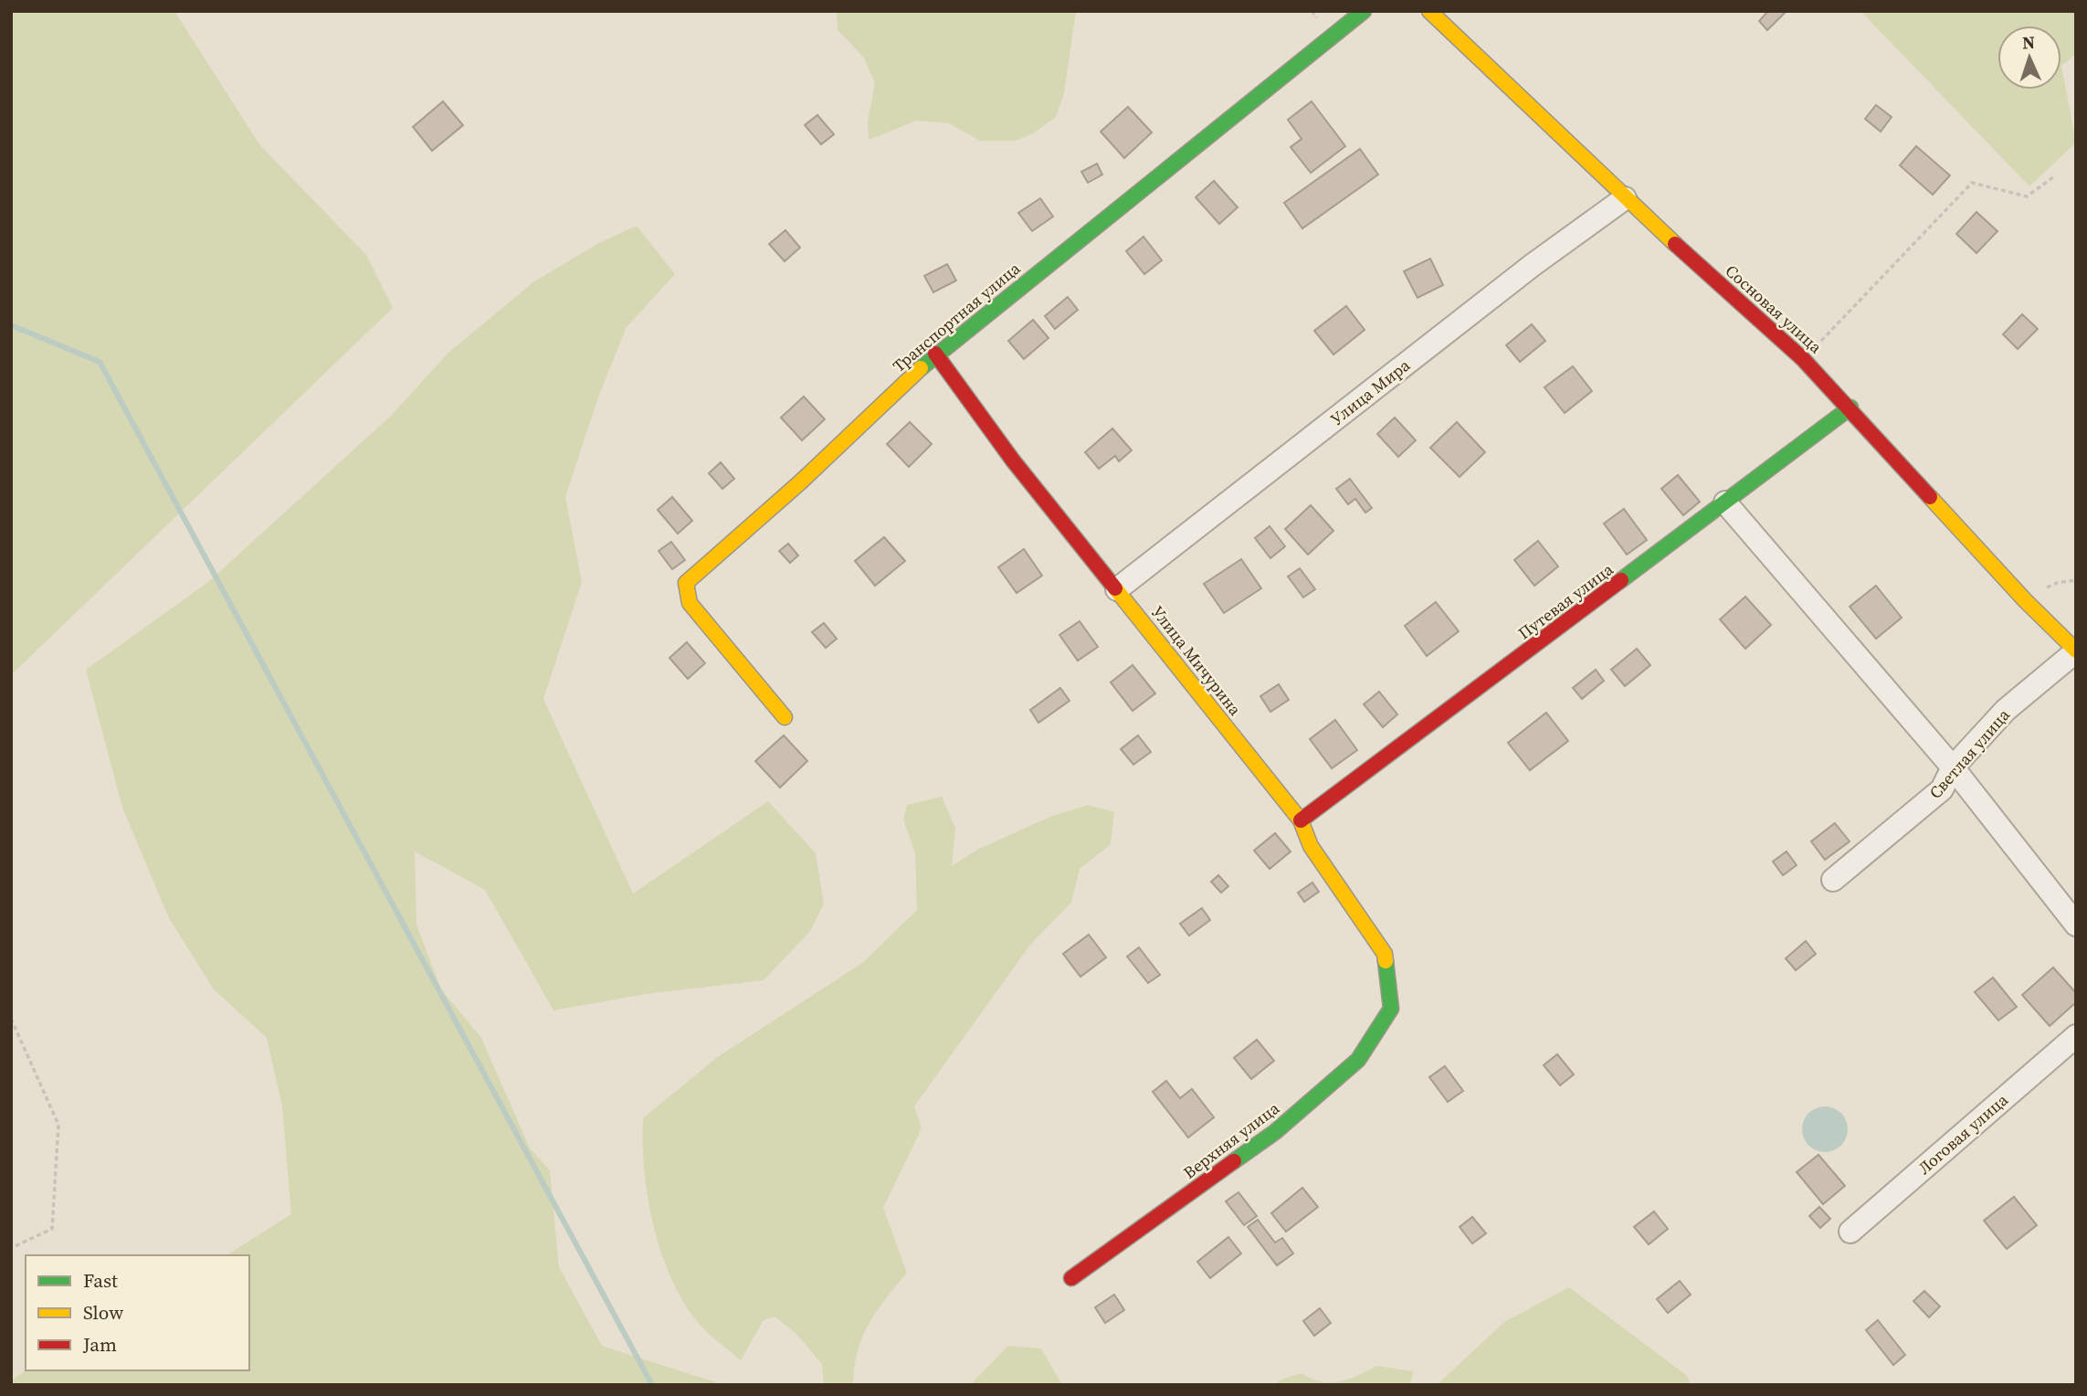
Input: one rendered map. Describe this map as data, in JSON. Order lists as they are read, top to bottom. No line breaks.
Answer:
{"streets":{"street":["Сосновая улица","Транспортная улица","Улица Мира","Путевая улица","Улица Мичурина","Светлая улица","Логовая улица","Верхняя улица"]},"crossings":[["Сосновая улица","Улица Мира"],["Сосновая улица","Путевая улица"],["Сосновая улица","Светлая улица"],["Транспортная улица","Улица Мичурина"],["Улица Мира","Улица Мичурина"],["Путевая улица","Улица Мичурина"],["Улица Мичурина","Верхняя улица"]],"legend":["Fast","Slow","Jam"],"north":"top"}
